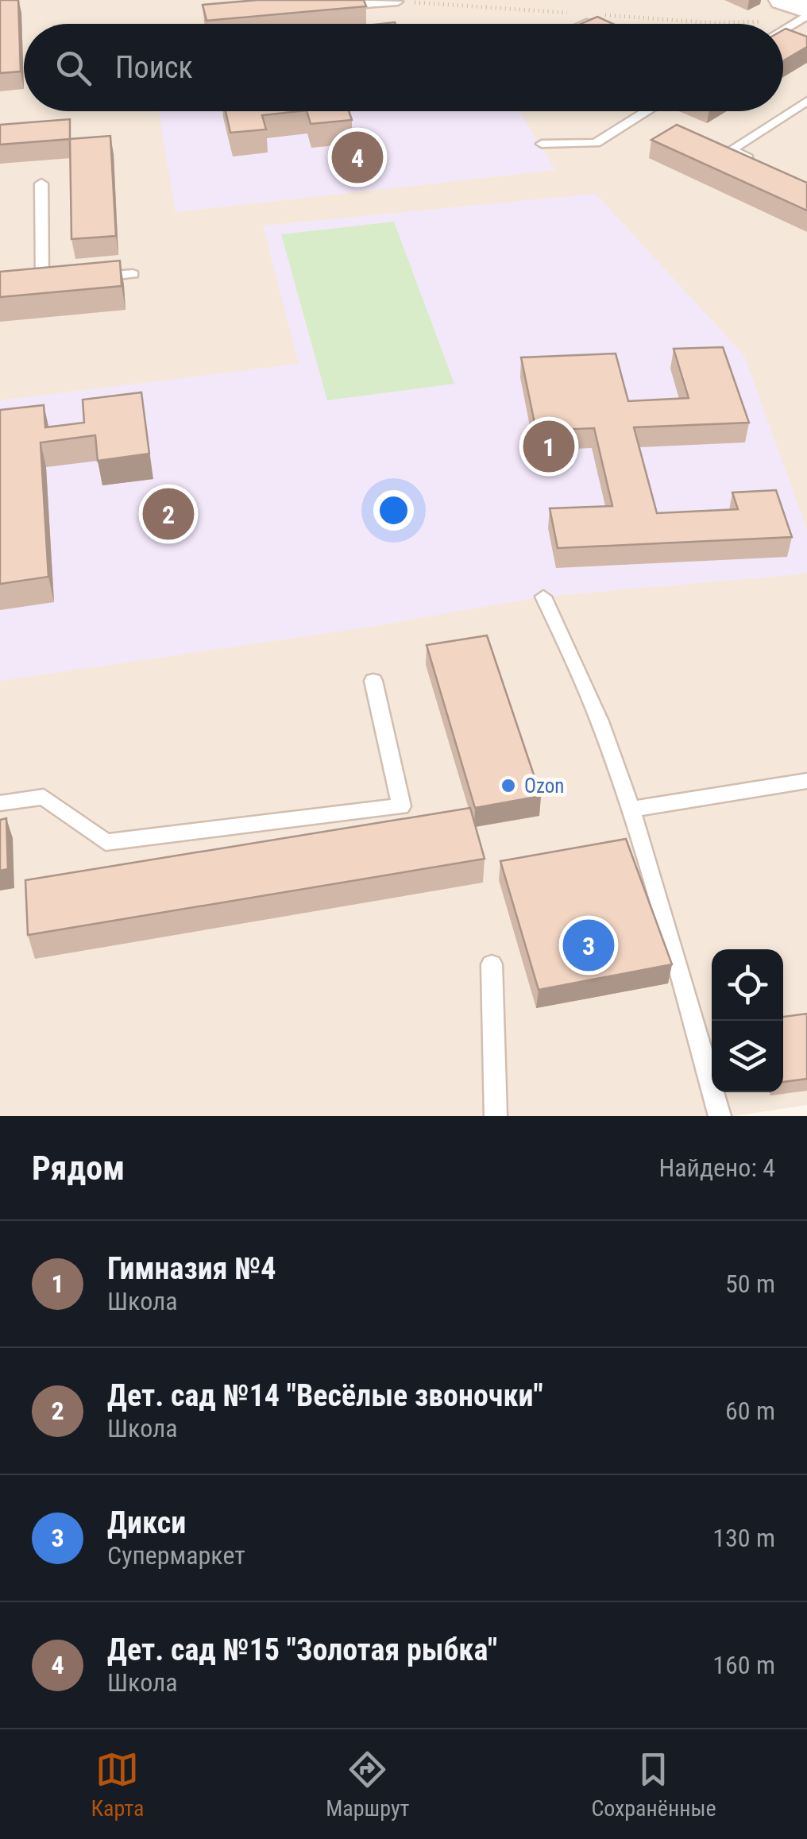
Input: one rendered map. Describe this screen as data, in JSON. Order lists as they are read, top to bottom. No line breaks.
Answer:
{"places":["Ozon"],"page":{"search":"Поиск","pins":["4","1","2","3"],"heading":["Рядом","Найдено: 4"],"list":[{"mark":"1","name":"Гимназия №4","note":"Школа","value":"50 m"},{"mark":"2","name":"Дет. сад №14 \"Весёлые звоночки\"","note":"Школа","value":"60 m"},{"mark":"3","name":"Дикси","note":"Супермаркет","value":"130 m"},{"mark":"4","name":"Дет. сад №15 \"Золотая рыбка\"","note":"Школа","value":"160 m"}],"nav":["Карта","Маршрут","Сохранённые"]}}
